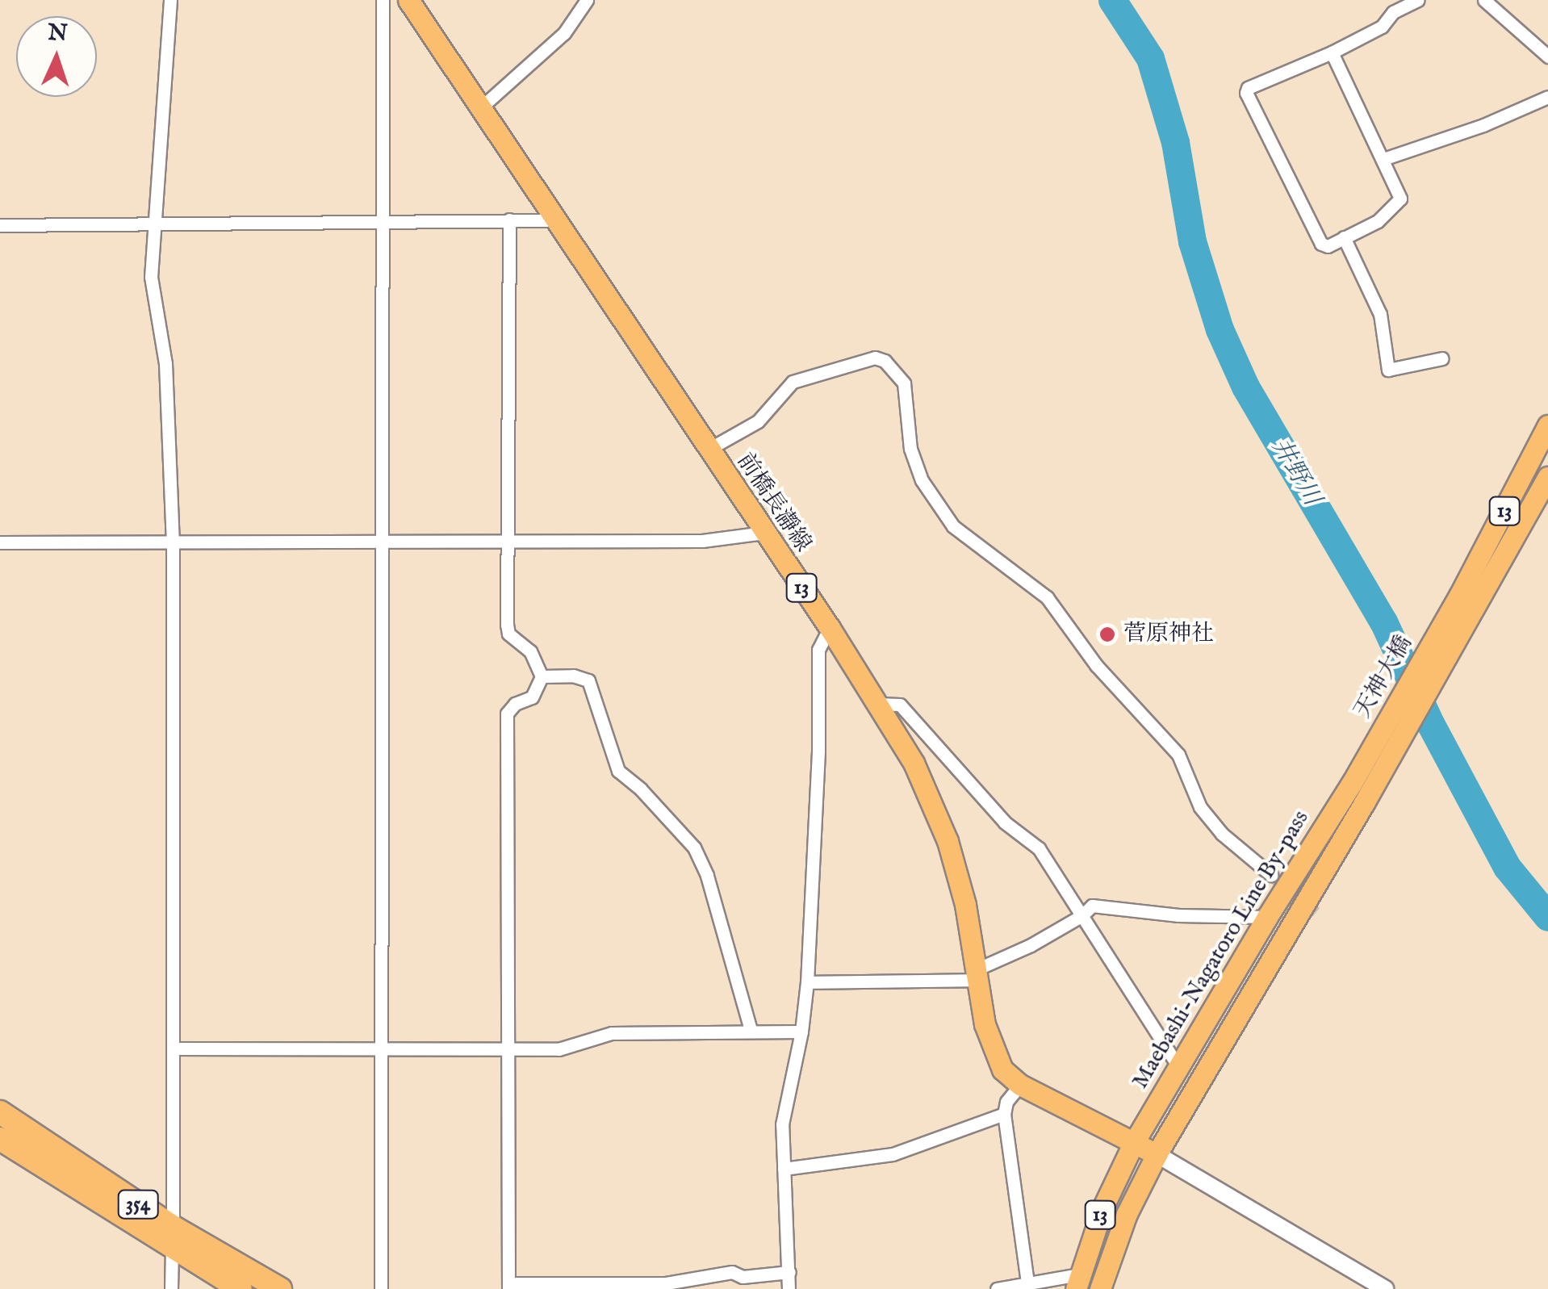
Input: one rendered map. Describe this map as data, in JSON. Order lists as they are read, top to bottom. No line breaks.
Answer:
{"streets":{"highway":["354"],"main road":["前橋長瀞線","13","天神大橋","Maebashi-Nagatoro Line By-pass"]},"crossings":[["前橋長瀞線","13"],["前橋長瀞線","Maebashi-Nagatoro Line By-pass"],["13","Maebashi-Nagatoro Line By-pass"],["天神大橋","Maebashi-Nagatoro Line By-pass"]],"water":["井野川"],"places":["菅原神社"],"north":"top"}
